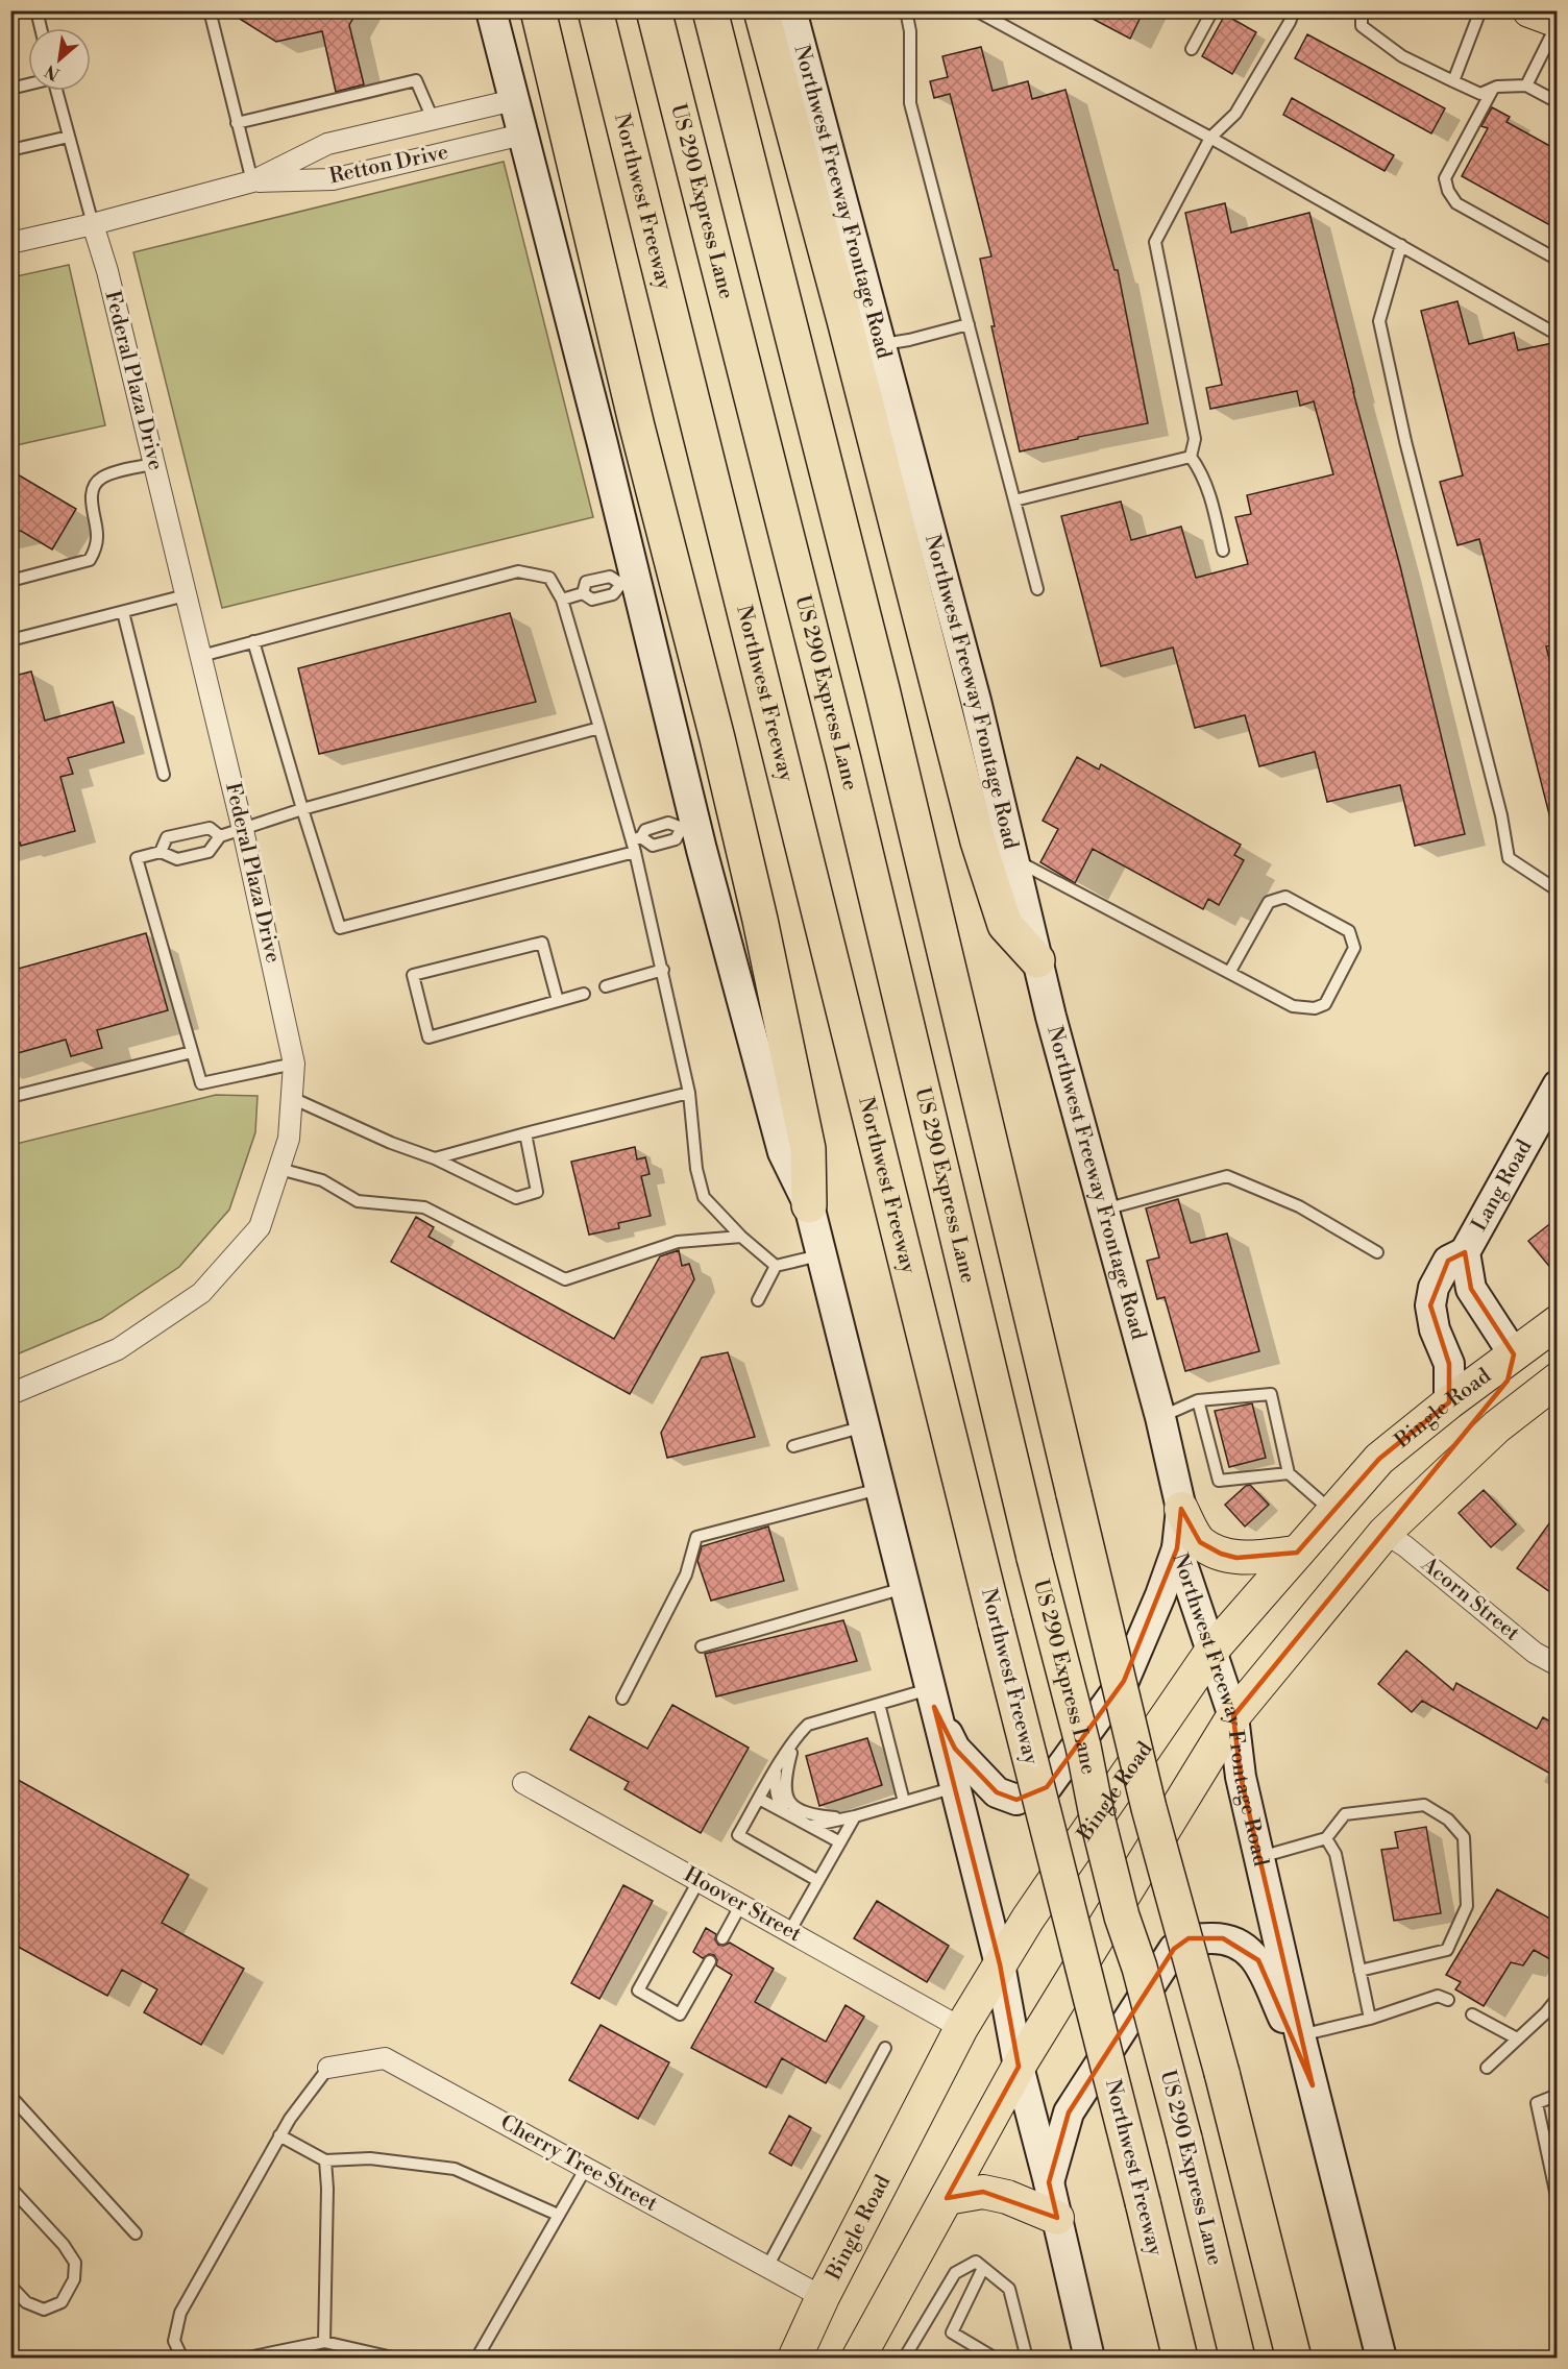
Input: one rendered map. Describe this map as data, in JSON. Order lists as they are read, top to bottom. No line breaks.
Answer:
{"streets":{"highway":["Northwest Freeway","US 290 Express Lane"],"main road":["Northwest Freeway Frontage Road","Lang Road","Bingle Road"],"street":["Retton Drive","Federal Plaza Drive","Acorn Street","Hoover Street","Cherry Tree Street"]},"crossings":[["Retton Drive","Federal Plaza Drive"],["Northwest Freeway Frontage Road","Bingle Road"],["Lang Road","Bingle Road"],["Bingle Road","Hoover Street"],["Bingle Road","Cherry Tree Street"]],"north":"bottom left"}
